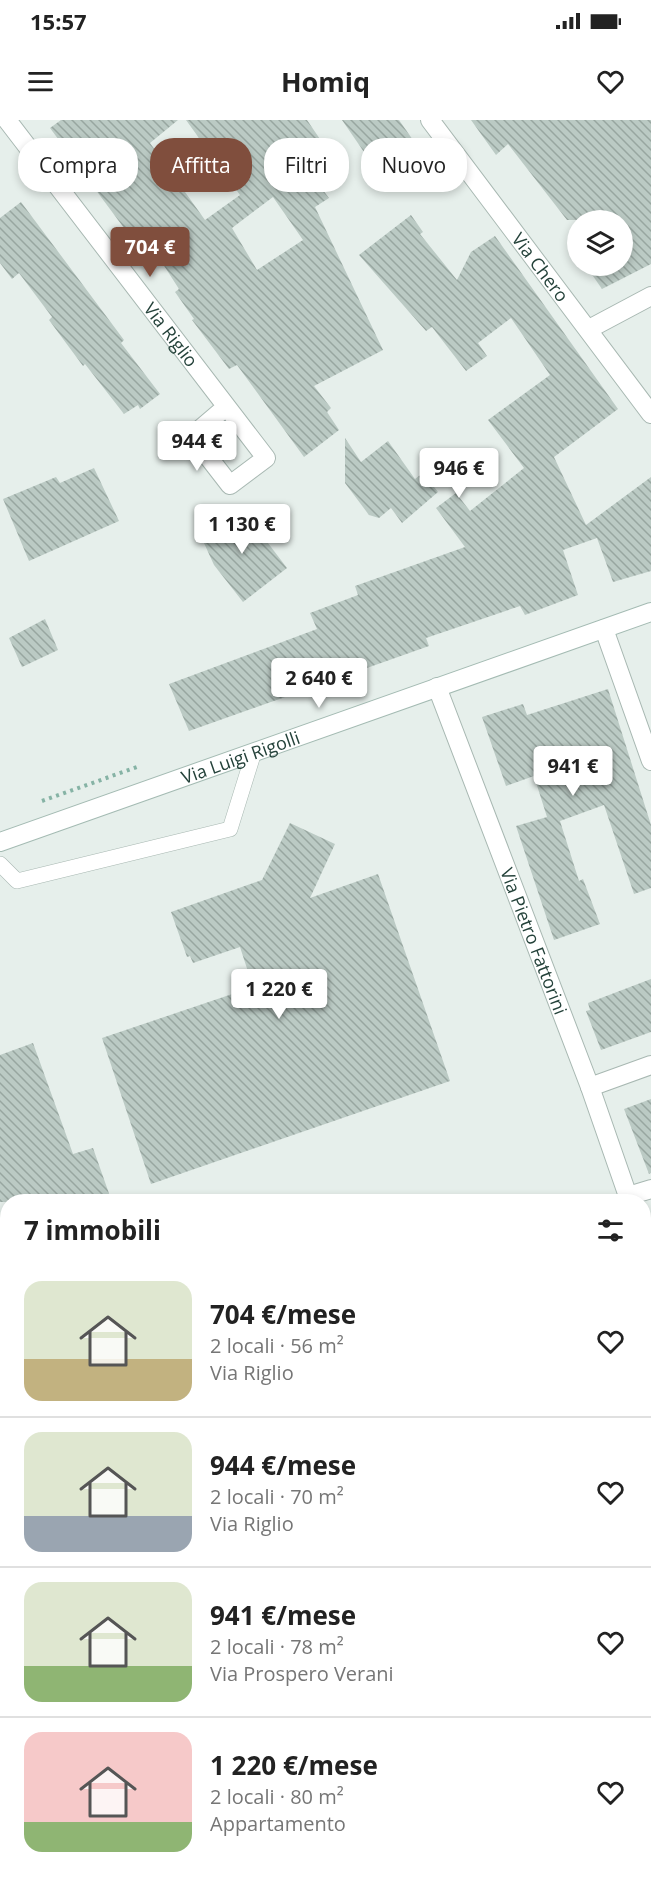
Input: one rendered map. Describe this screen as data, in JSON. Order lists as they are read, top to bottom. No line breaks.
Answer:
{"streets":{"street":["Via Chero","Via Riglio","Via Luigi Rigolli","Via Pietro Fattorini"]},"crossings":[["Via Luigi Rigolli","Via Pietro Fattorini"]],"page":{"status":"15:57","header":"Homiq","chip":["Compra","Affitta","Filtri","Nuovo"],"price":["704 €","944 €","946 €","1 130 €","2 640 €","941 €","1 220 €"],"heading":"7 immobili","list":[{"name":"704 €/mese","note":"2 locali · 56 m² · Via Riglio"},{"name":"944 €/mese","note":"2 locali · 70 m² · Via Riglio"},{"name":"941 €/mese","note":"2 locali · 78 m² · Via Prospero Verani"},{"name":"1 220 €/mese","note":"2 locali · 80 m² · Appartamento"}]}}
